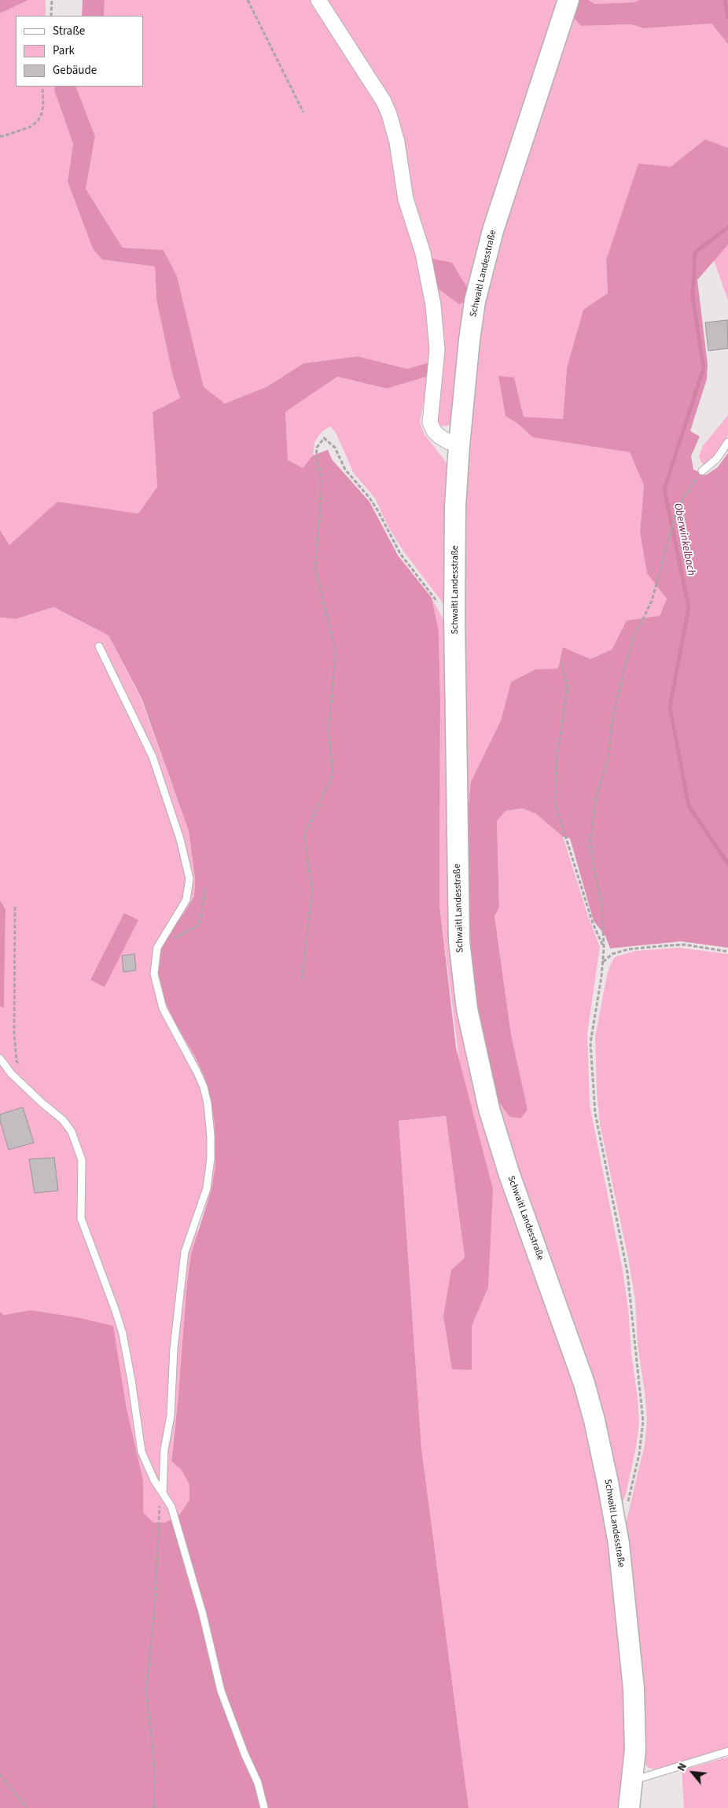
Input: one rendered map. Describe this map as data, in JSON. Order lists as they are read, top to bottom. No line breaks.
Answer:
{"streets":{"street":["Schwaitl Landesstraße"]},"water":["Oberwinkelbach"],"legend":["Straße","Park","Gebäude"],"north":"top left"}
